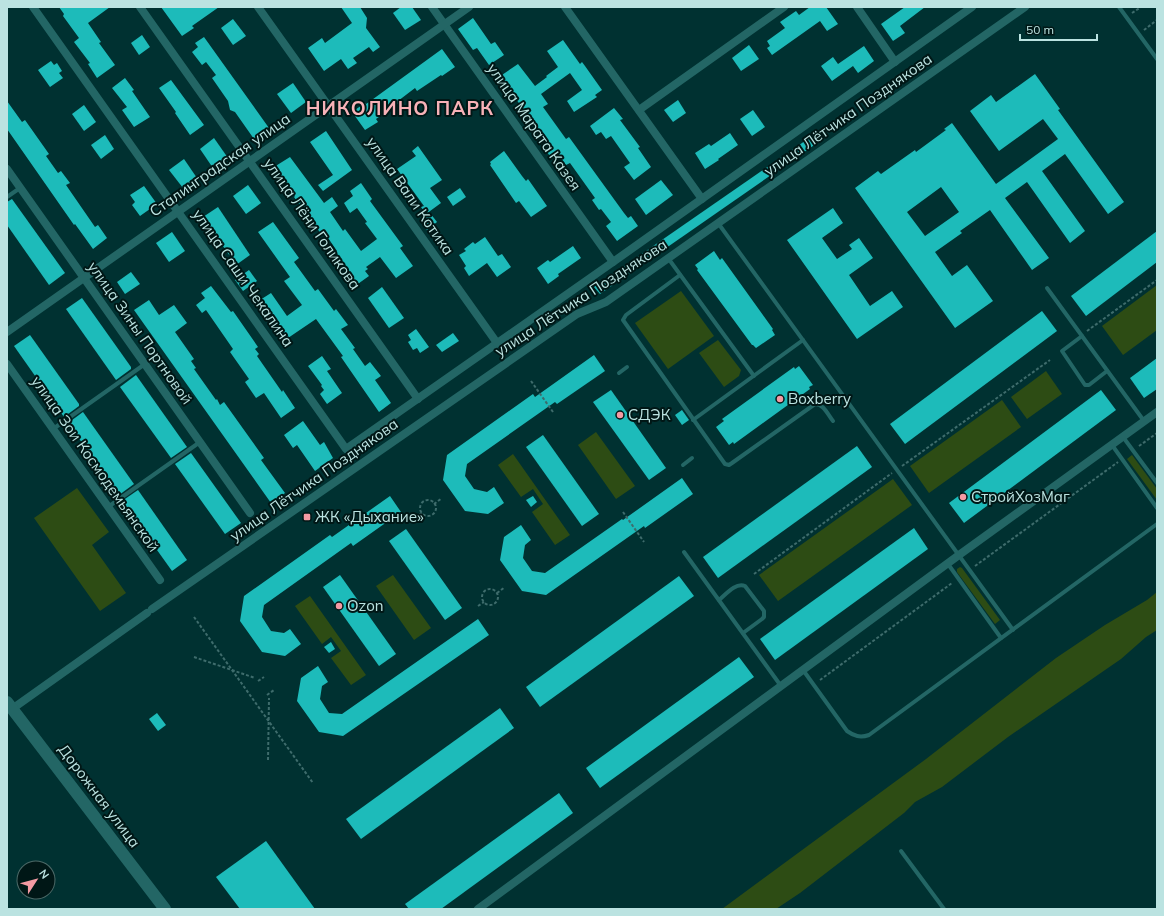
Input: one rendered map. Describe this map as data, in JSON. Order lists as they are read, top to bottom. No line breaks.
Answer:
{"streets":{"main road":["Дорожная улица"],"street":["улица Лётчика Позднякова","улица Марата Казея","Сталинградская улица","улица Вали Котика","улица Лёни Голикова","улица Саши Чекалина","улица Зины Портновой","улица Зои Космодемьянской"]},"crossings":[["улица Лётчика Позднякова","улица Марата Казея"],["улица Лётчика Позднякова","улица Вали Котика"],["улица Лётчика Позднякова","улица Лёни Голикова"],["улица Лётчика Позднякова","улица Саши Чекалина"],["улица Лётчика Позднякова","Дорожная улица"],["улица Марата Казея","Сталинградская улица"],["Сталинградская улица","улица Вали Котика"],["Сталинградская улица","улица Лёни Голикова"],["Сталинградская улица","улица Саши Чекалина"],["Сталинградская улица","улица Зины Портновой"]],"districts":["НИКОЛИНО ПАРК"],"places":{"other":["Boxberry","СДЭК","СтройХозМаг","Ozon"],"transit":["ЖК «Дыхание»"]},"scale_bar":"50 m","north":"top right"}
